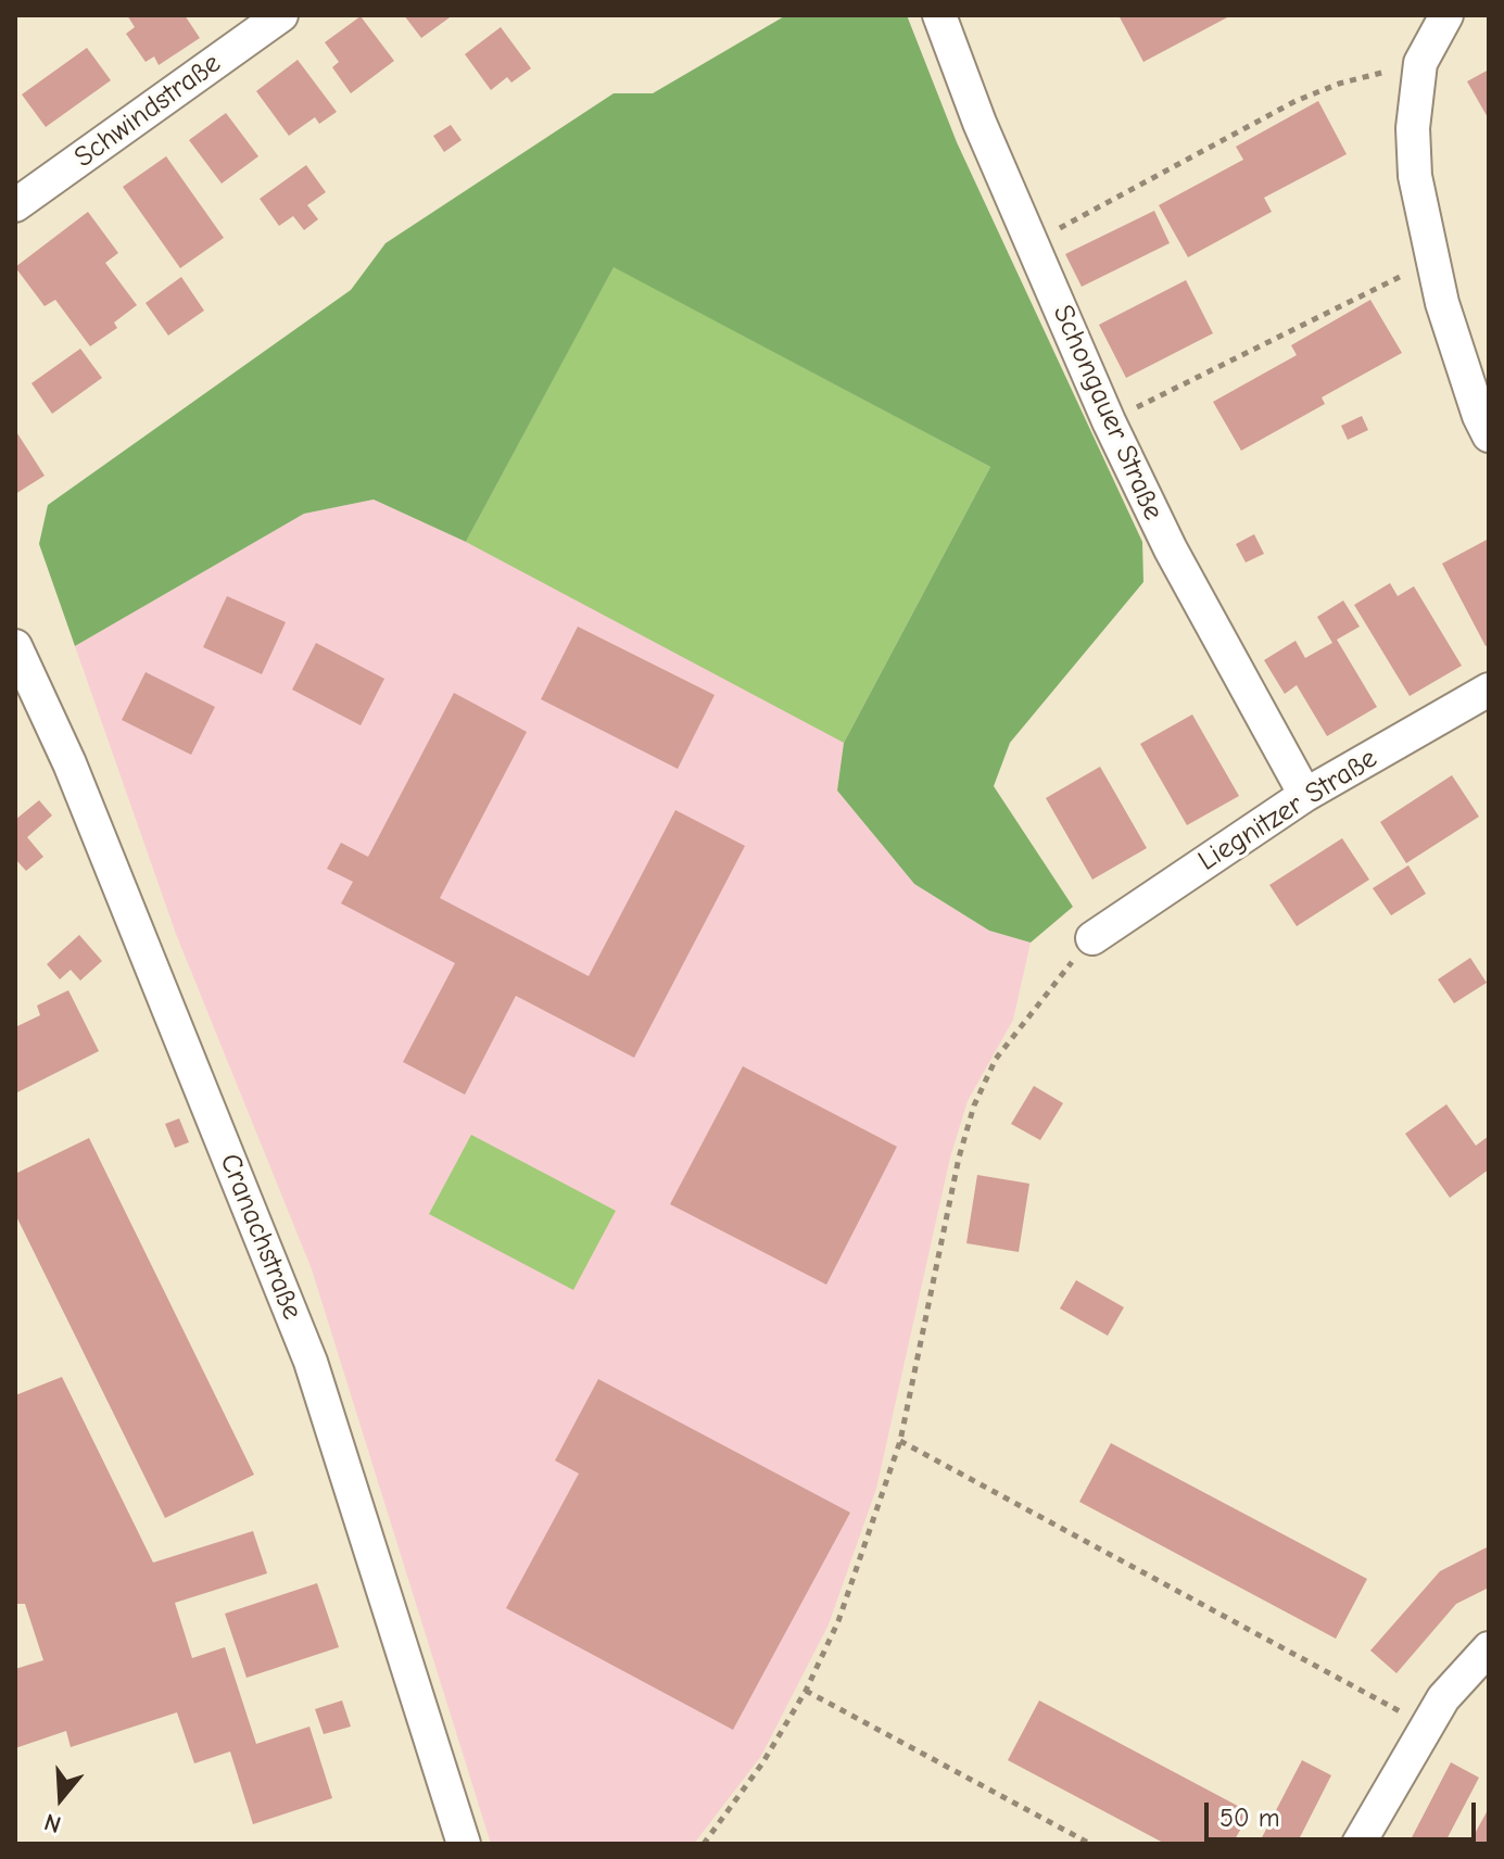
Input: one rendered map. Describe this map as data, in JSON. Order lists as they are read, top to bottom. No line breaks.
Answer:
{"streets":{"street":["Schwindstraße","Schongauer Straße","Liegnitzer Straße","Cranachstraße"]},"crossings":[["Schongauer Straße","Liegnitzer Straße"]],"scale_bar":"50 m","north":"bottom"}
